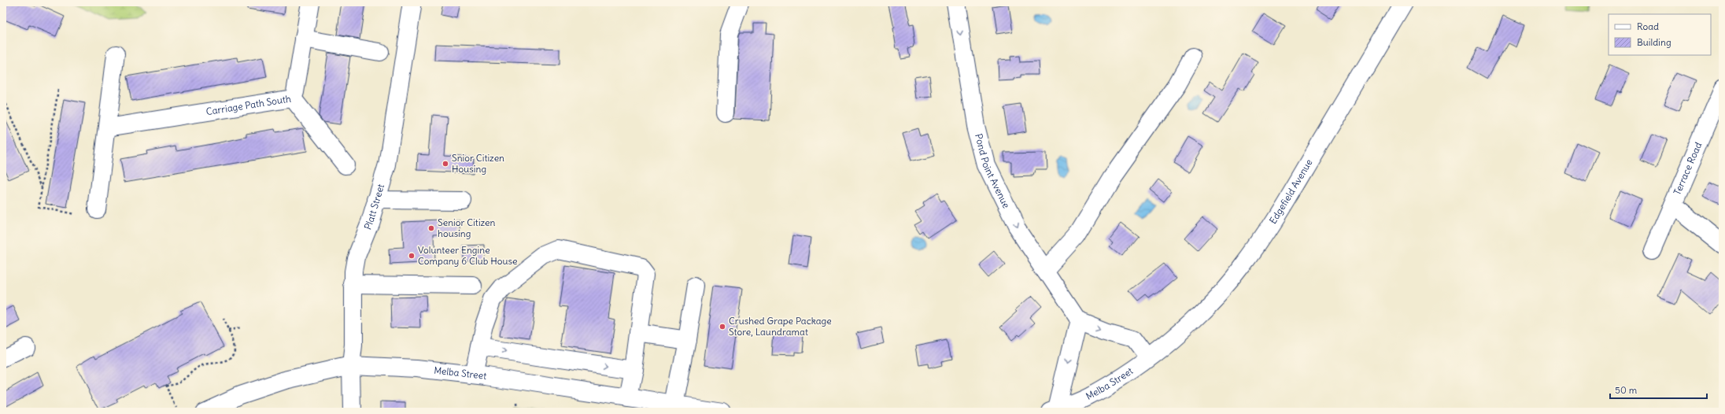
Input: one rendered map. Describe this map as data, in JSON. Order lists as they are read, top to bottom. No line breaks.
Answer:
{"streets":{"street":["Carriage Path South","Terrace Road","Pond Point Avenue","Edgefield Avenue","Platt Street","Melba Street"]},"crossings":[["Edgefield Avenue","Melba Street"],["Platt Street","Melba Street"]],"one_way":["Pond Point Avenue"],"places":["Snior Citizen Housing","Senior Citizen housing","Volunteer Engine Company 6 Club House","Crushed Grape Package Store, Laundramat"],"legend":["Road","Building"],"scale_bar":"50 m"}
